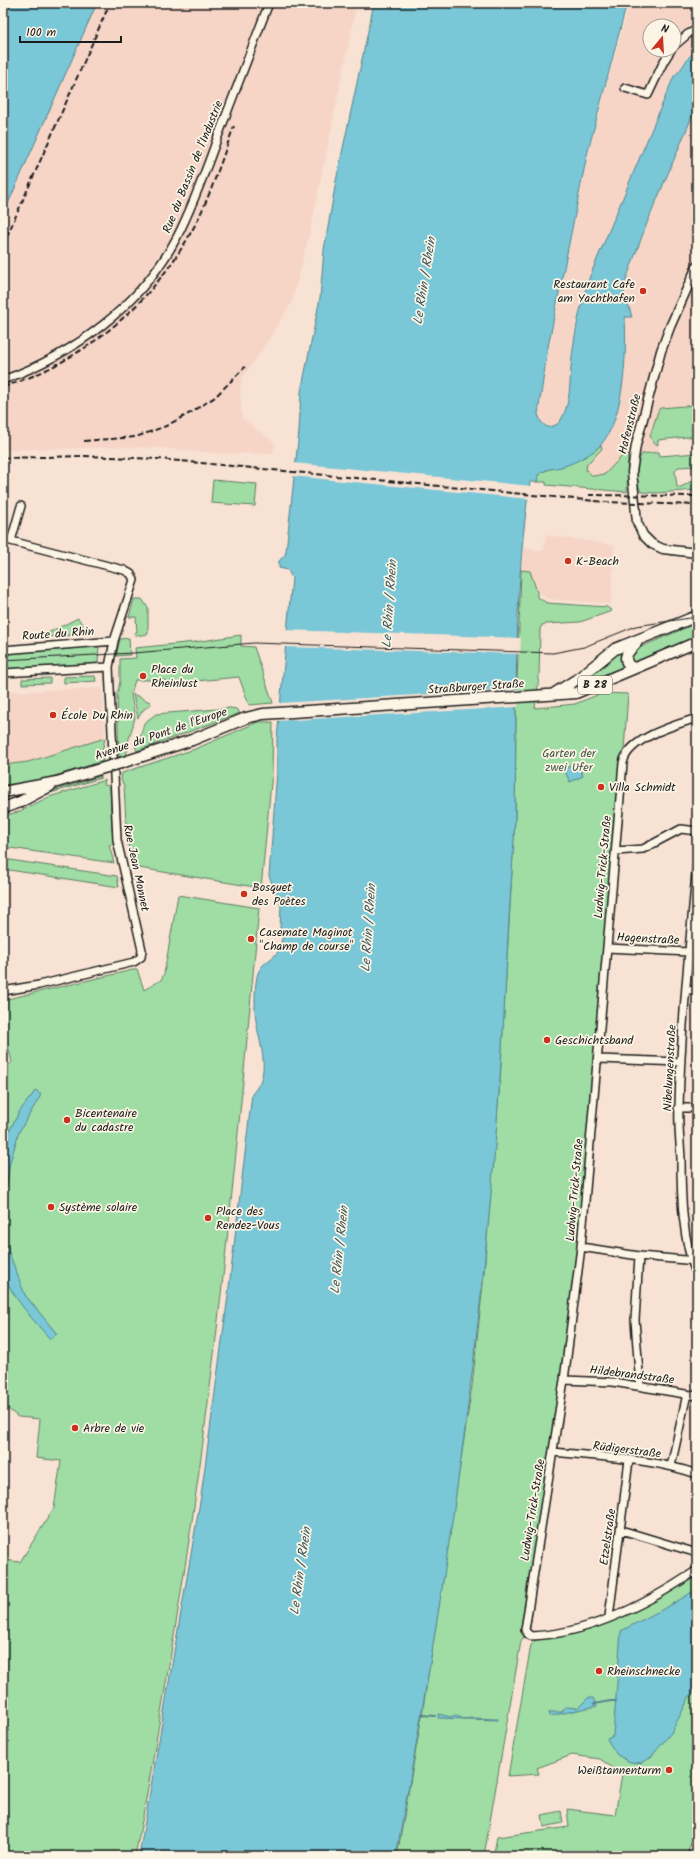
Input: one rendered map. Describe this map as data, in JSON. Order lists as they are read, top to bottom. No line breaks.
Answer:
{"streets":{"main road":["B 28","Straßburger Straße","Avenue du Pont de l'Europe"],"street":["Rue du Bassin de l'Industrie","Hafenstraße","Route du Rhin","Ludwig-Trick-Straße","Rue Jean Monnet","Hagenstraße","Nibelungenstraße","Hildebrandstraße","Rüdigerstraße","Etzelstraße"]},"crossings":[["Route du Rhin","Rue Jean Monnet"],["Straßburger Straße","Avenue du Pont de l'Europe"],["Ludwig-Trick-Straße","Hagenstraße"],["Ludwig-Trick-Straße","Hildebrandstraße"],["Ludwig-Trick-Straße","Rüdigerstraße"],["Ludwig-Trick-Straße","Etzelstraße"],["Hagenstraße","Nibelungenstraße"],["Rüdigerstraße","Etzelstraße"]],"water":["Le Rhin / Rhein"],"parks":["Garten der zwei Ufer"],"places":["Restaurant Cafe am Yachthafen","K-Beach","Place du Rheinlust","École Du Rhin","Villa Schmidt","Bosquet des Poètes","Casemate Maginot \"Champ de course\"","Geschichtsband","Bicentenaire du cadastre","Système solaire","Place des Rendez-Vous","Arbre de vie","Rheinschnecke","Weißtannenturm"],"scale_bar":"100 m","north":"top"}
